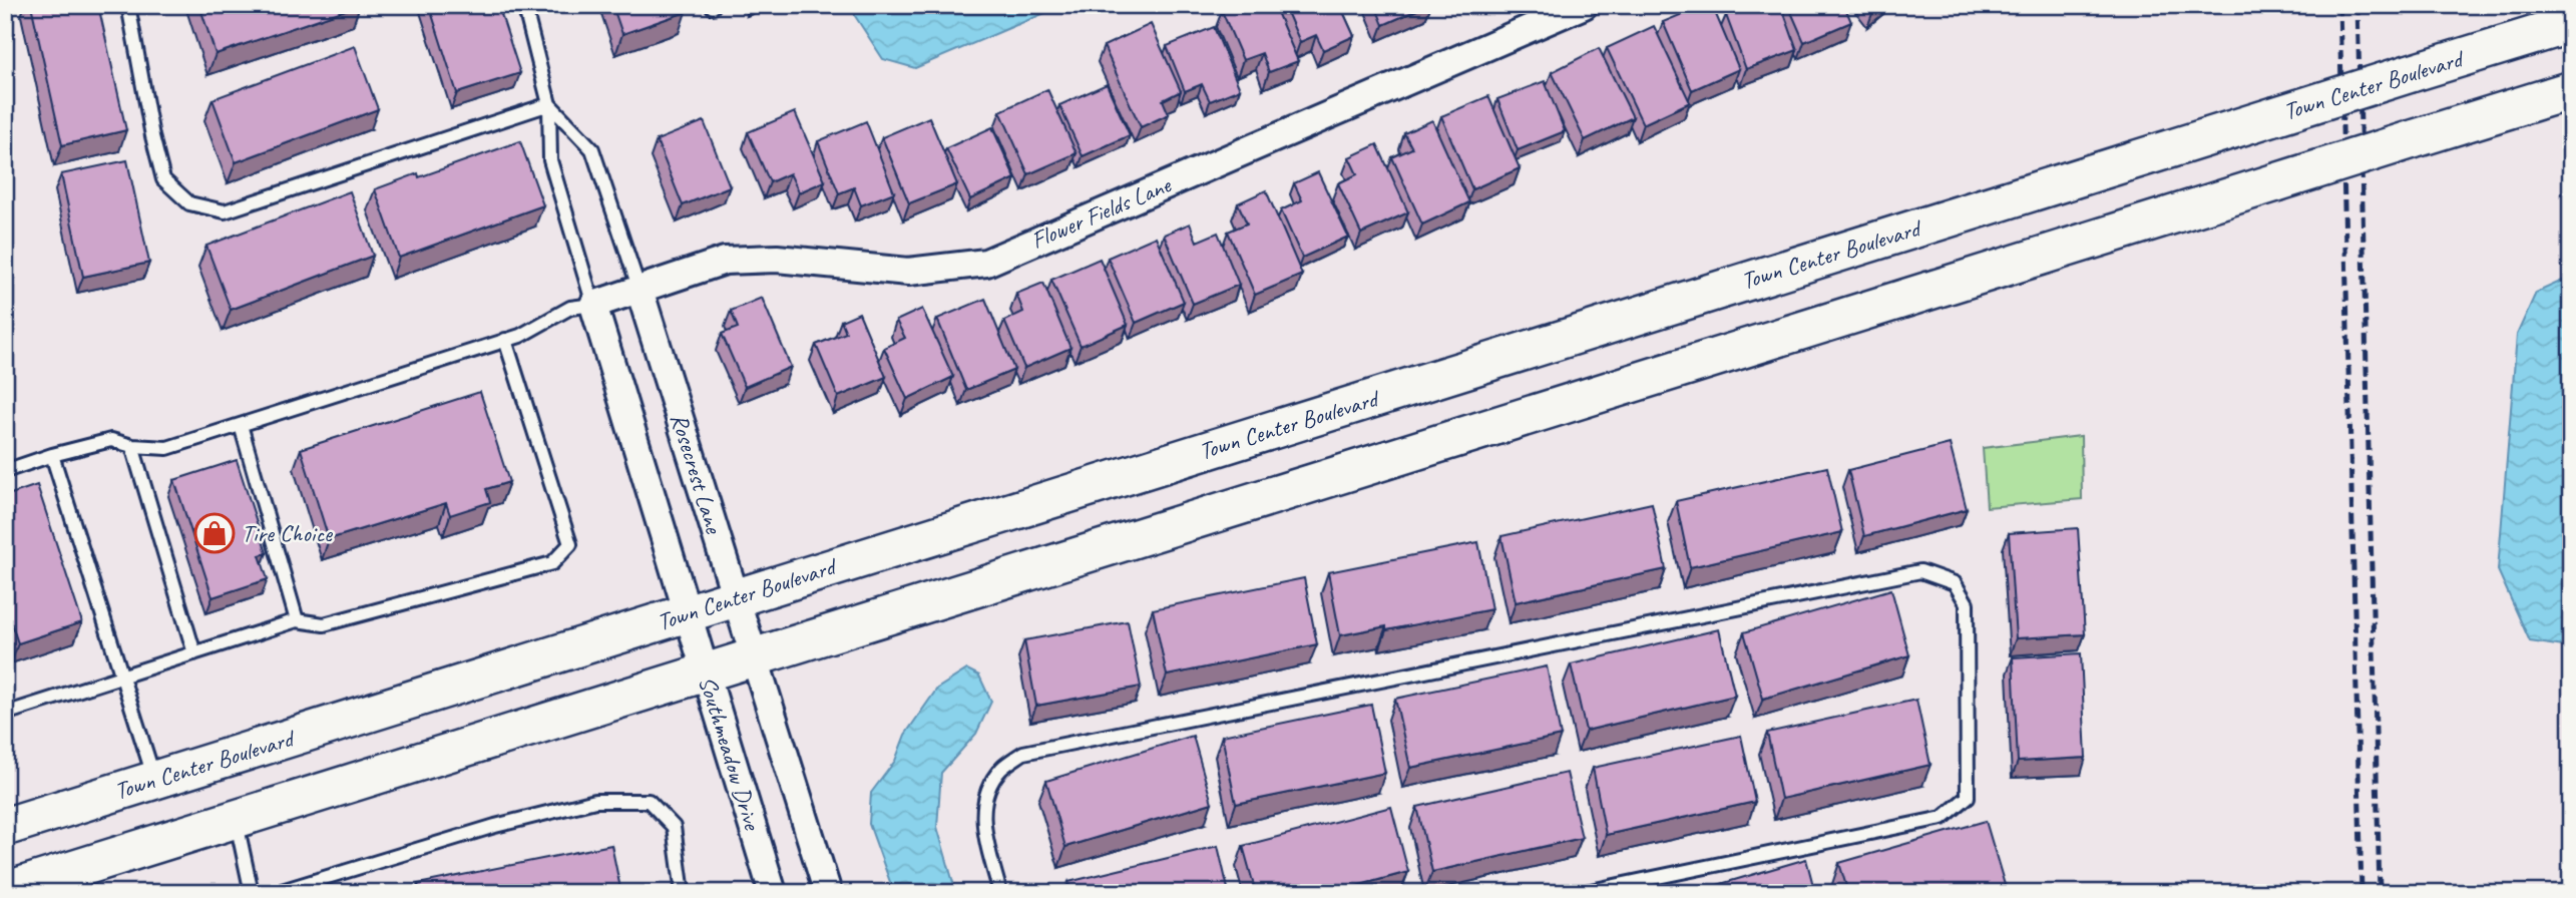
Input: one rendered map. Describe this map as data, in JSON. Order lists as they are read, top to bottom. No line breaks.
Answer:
{"streets":{"main road":["Town Center Boulevard"],"street":["Flower Fields Lane","Rosecrest Lane","Southmeadow Drive"]},"crossings":[["Town Center Boulevard","Rosecrest Lane"],["Town Center Boulevard","Southmeadow Drive"],["Flower Fields Lane","Rosecrest Lane"],["Rosecrest Lane","Southmeadow Drive"]],"places":{"shop":["Tire Choice"]}}
